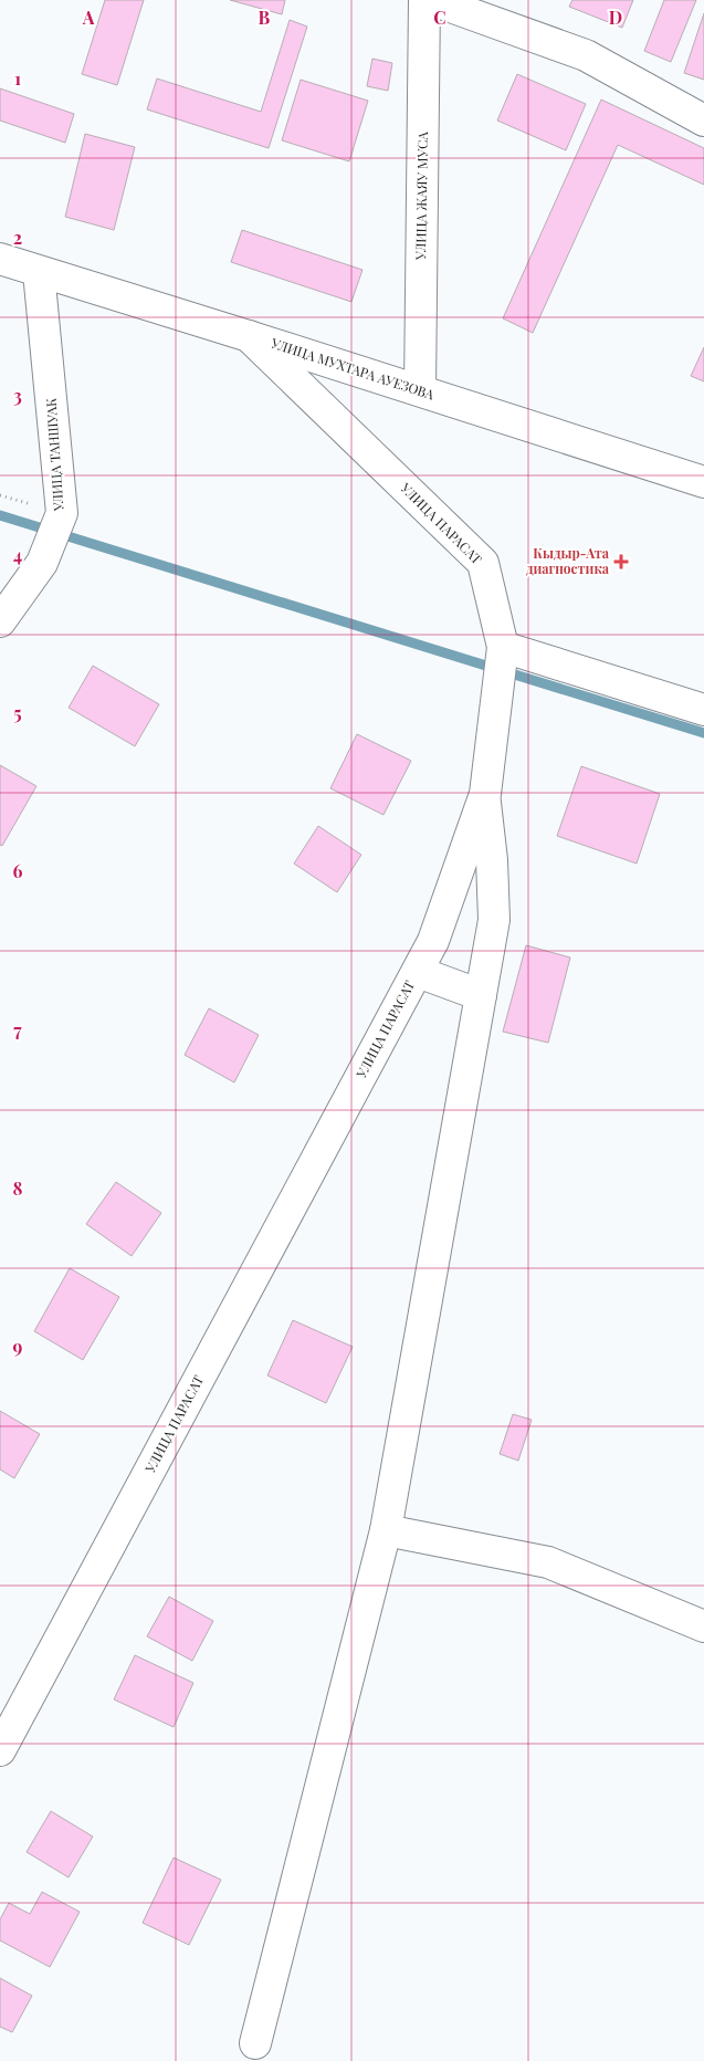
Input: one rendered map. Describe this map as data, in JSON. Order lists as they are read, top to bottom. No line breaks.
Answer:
{"streets":{"street":["УЛИЦА ЖАЯУ МУСА","УЛИЦА МУХТАРА АУЕЗОВА","УЛИЦА ТАНШУАК","УЛИЦА ПАРАСАТ"]},"crossings":[["УЛИЦА ЖАЯУ МУСА","УЛИЦА МУХТАРА АУЕЗОВА"],["УЛИЦА МУХТАРА АУЕЗОВА","УЛИЦА ТАНШУАК"],["УЛИЦА МУХТАРА АУЕЗОВА","УЛИЦА ПАРАСАТ"]],"places":{"health":["Кыдыр-Ата диагностика"]},"grid":{"columns":["A","B","C","D"],"rows":["1","2","3","4","5","6","7","8","9"]}}
